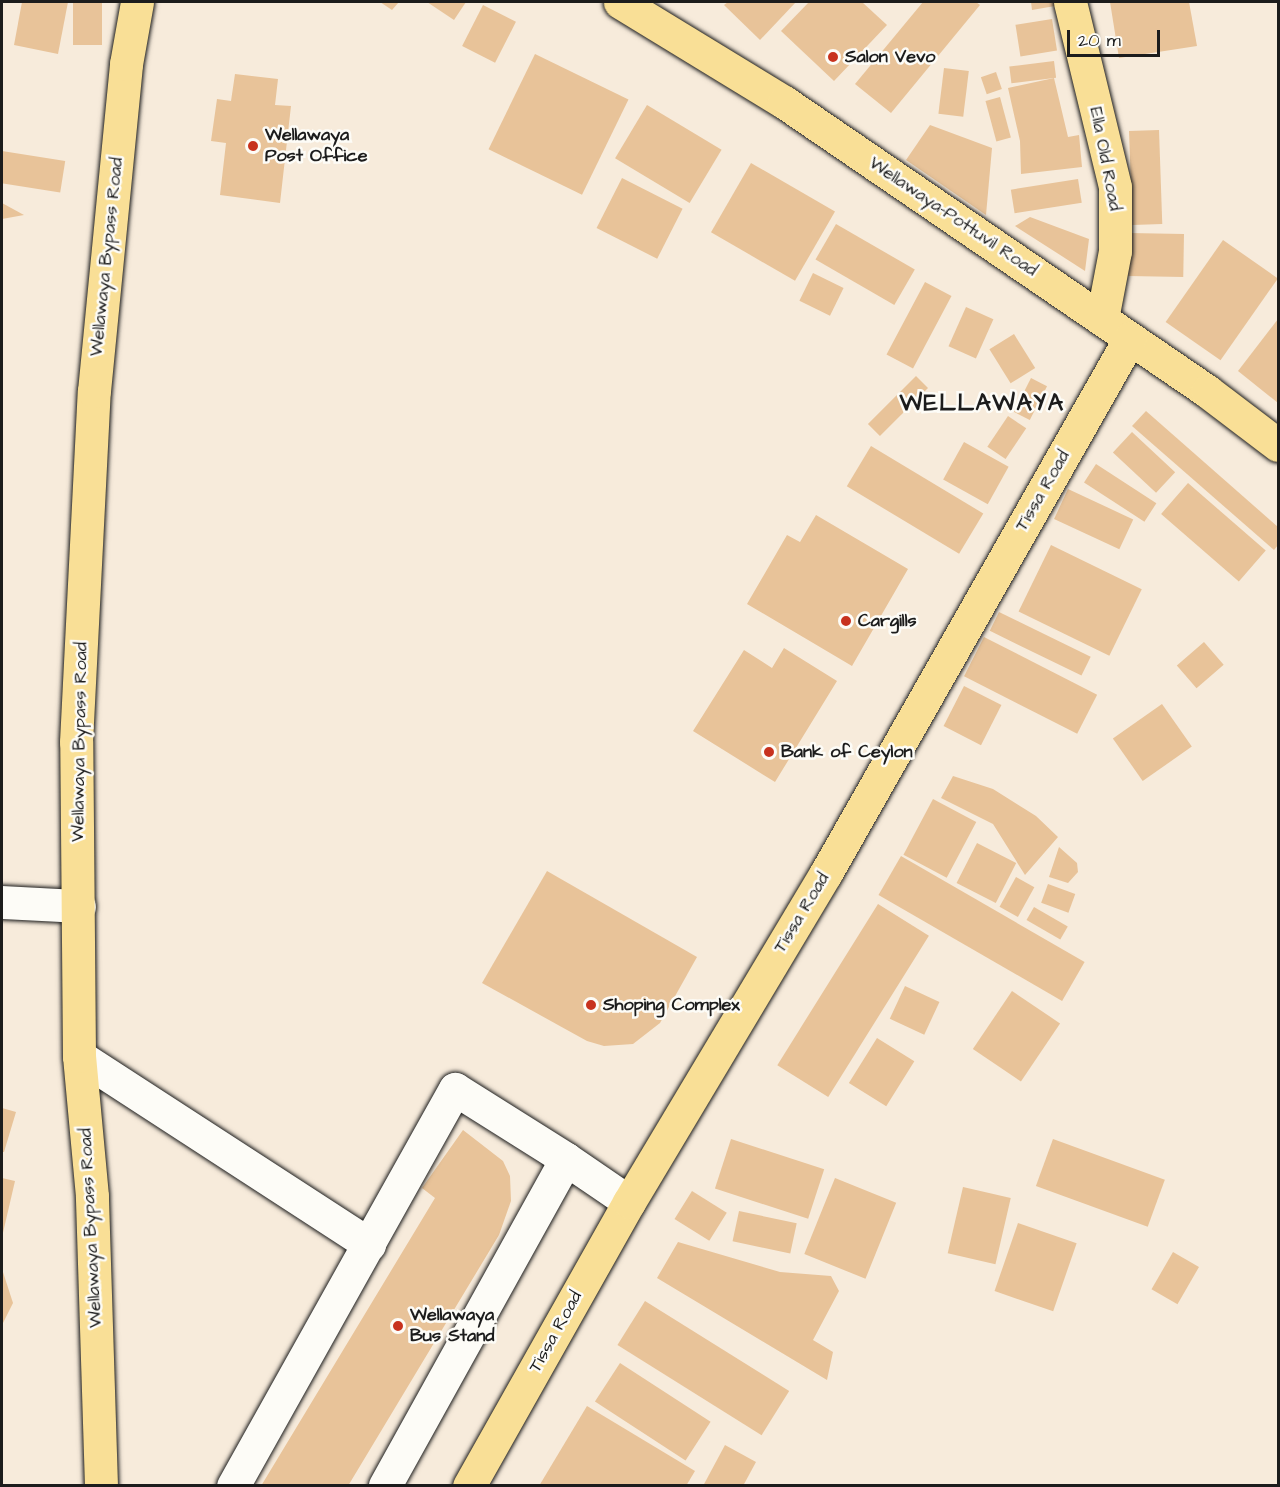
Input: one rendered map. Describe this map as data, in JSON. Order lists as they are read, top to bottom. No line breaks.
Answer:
{"streets":{"main road":["Ella Old Road","Wellawaya-Pottuvil Road","Wellawaya Bypass Road","Tissa Road"]},"crossings":[["Ella Old Road","Wellawaya-Pottuvil Road"],["Wellawaya-Pottuvil Road","Tissa Road"]],"districts":["WELLAWAYA"],"places":["Salon Vevo","Wellawaya Post Office","Cargills","Bank of Ceylon","Shoping Complex","Wellawaya Bus Stand"],"scale_bar":"20 m"}
